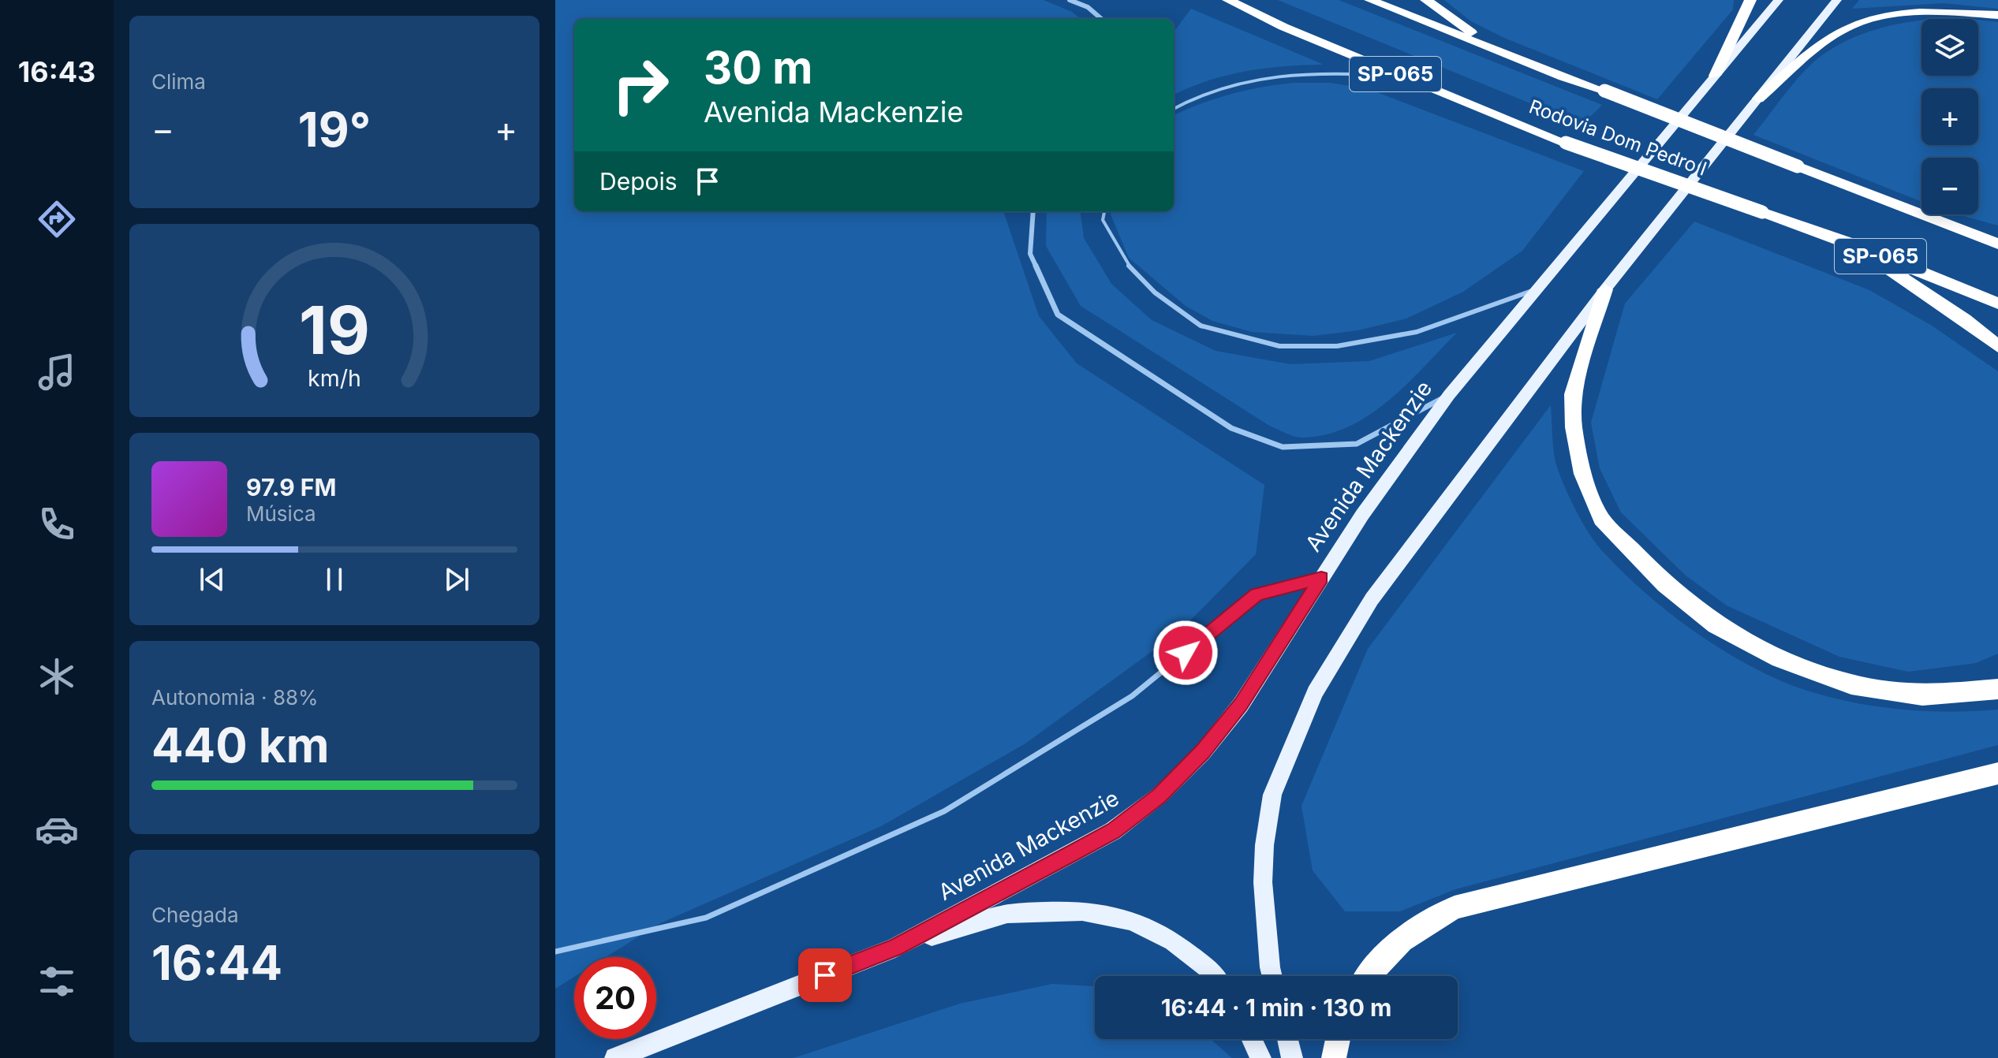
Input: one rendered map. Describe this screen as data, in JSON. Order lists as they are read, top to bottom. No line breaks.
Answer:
{"streets":{"highway":["SP-065","Rodovia Dom Pedro I"],"main road":["Avenida Mackenzie"]},"page":{"tabs":"16:43","tile":["Clima",["Autonomia · 88%","440 km"],["Chegada","16:44"]],"map_buttons":["+","−"],"turn":["30 m","Avenida Mackenzie"],"heat":["−","19°","+"],"then":"Depois","song":["97.9 FM","Música"],"limit":"20","trip":"16:44 · 1 min · 130 m","gauge":["19","km/h"]}}
